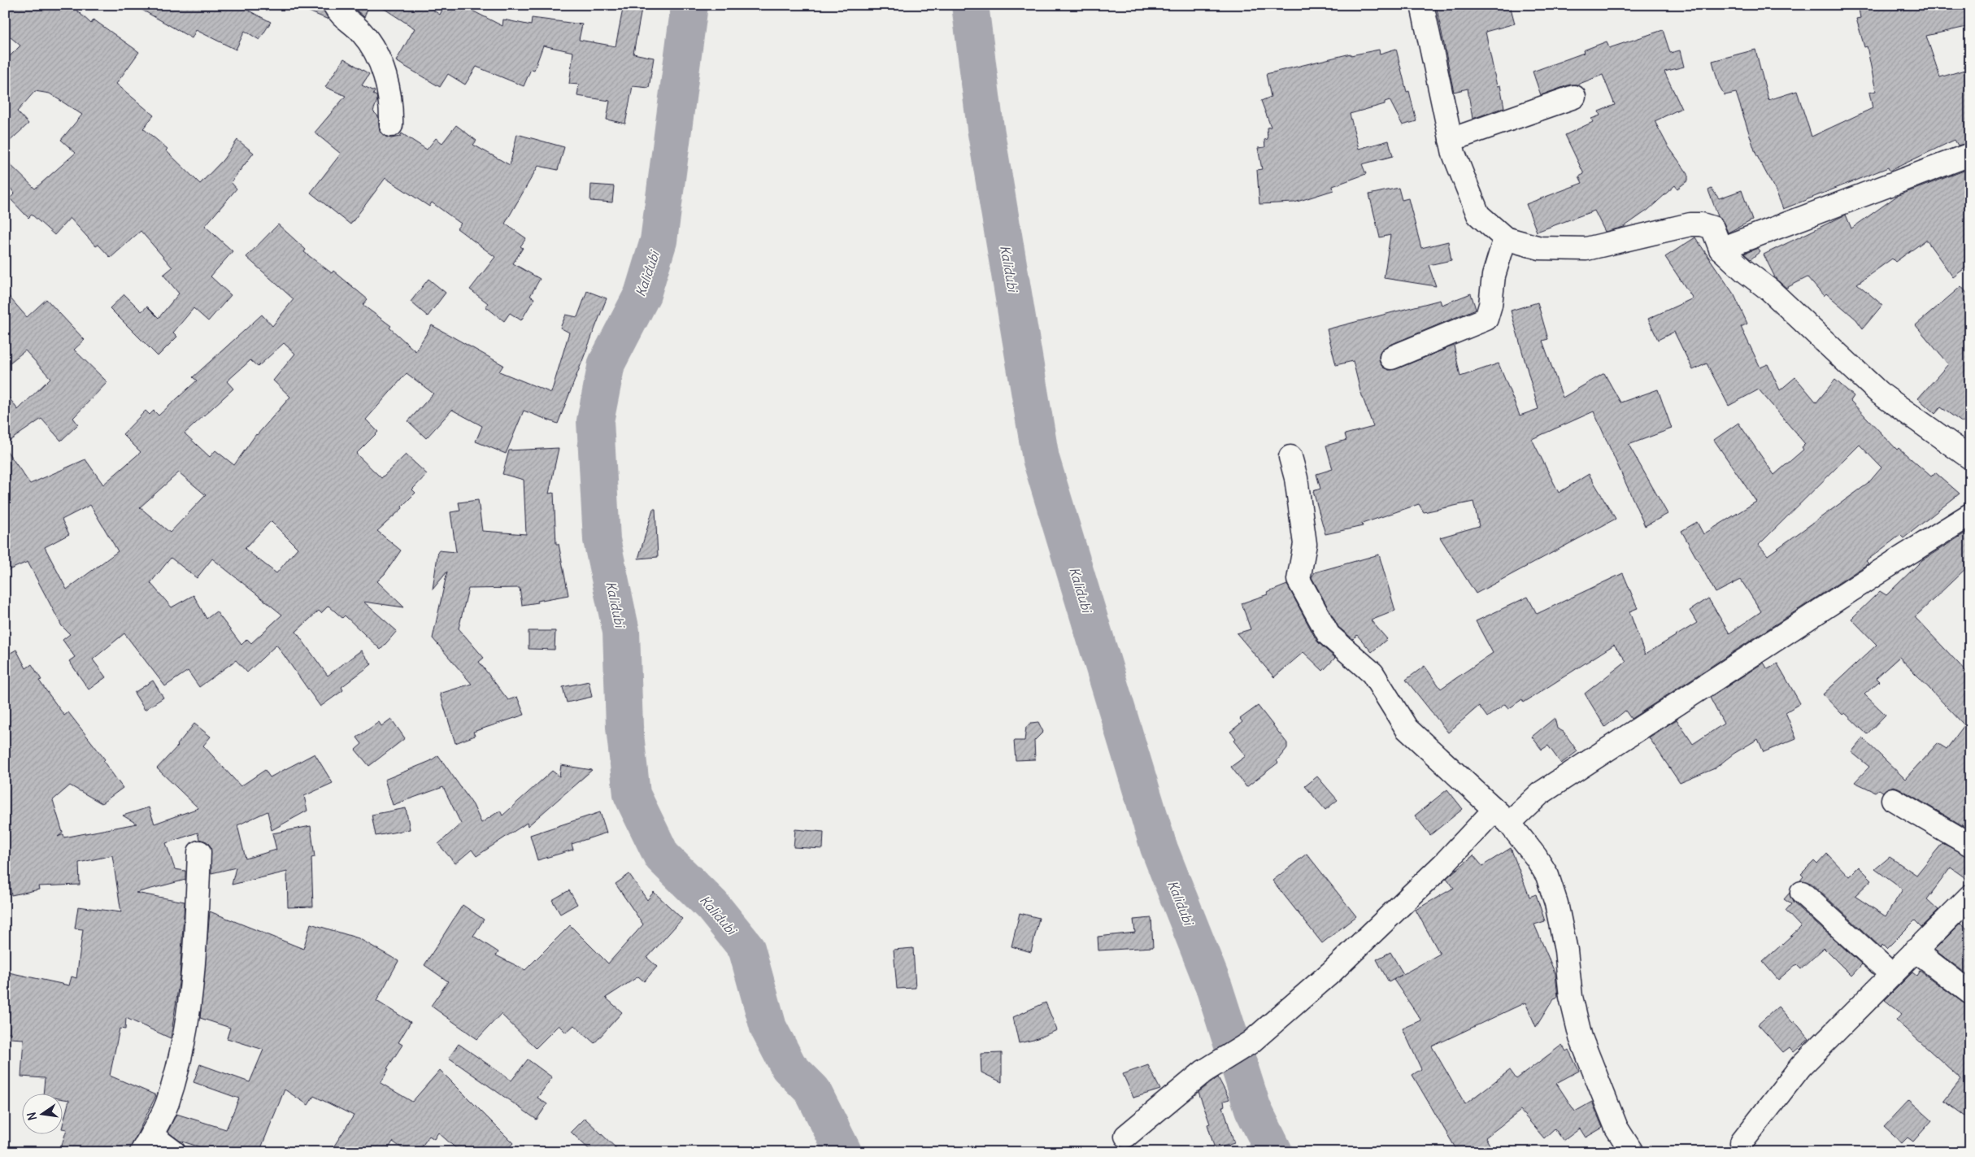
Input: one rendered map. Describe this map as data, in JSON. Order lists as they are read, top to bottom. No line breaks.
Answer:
{"water":["Kalidubi"],"north":"left"}
